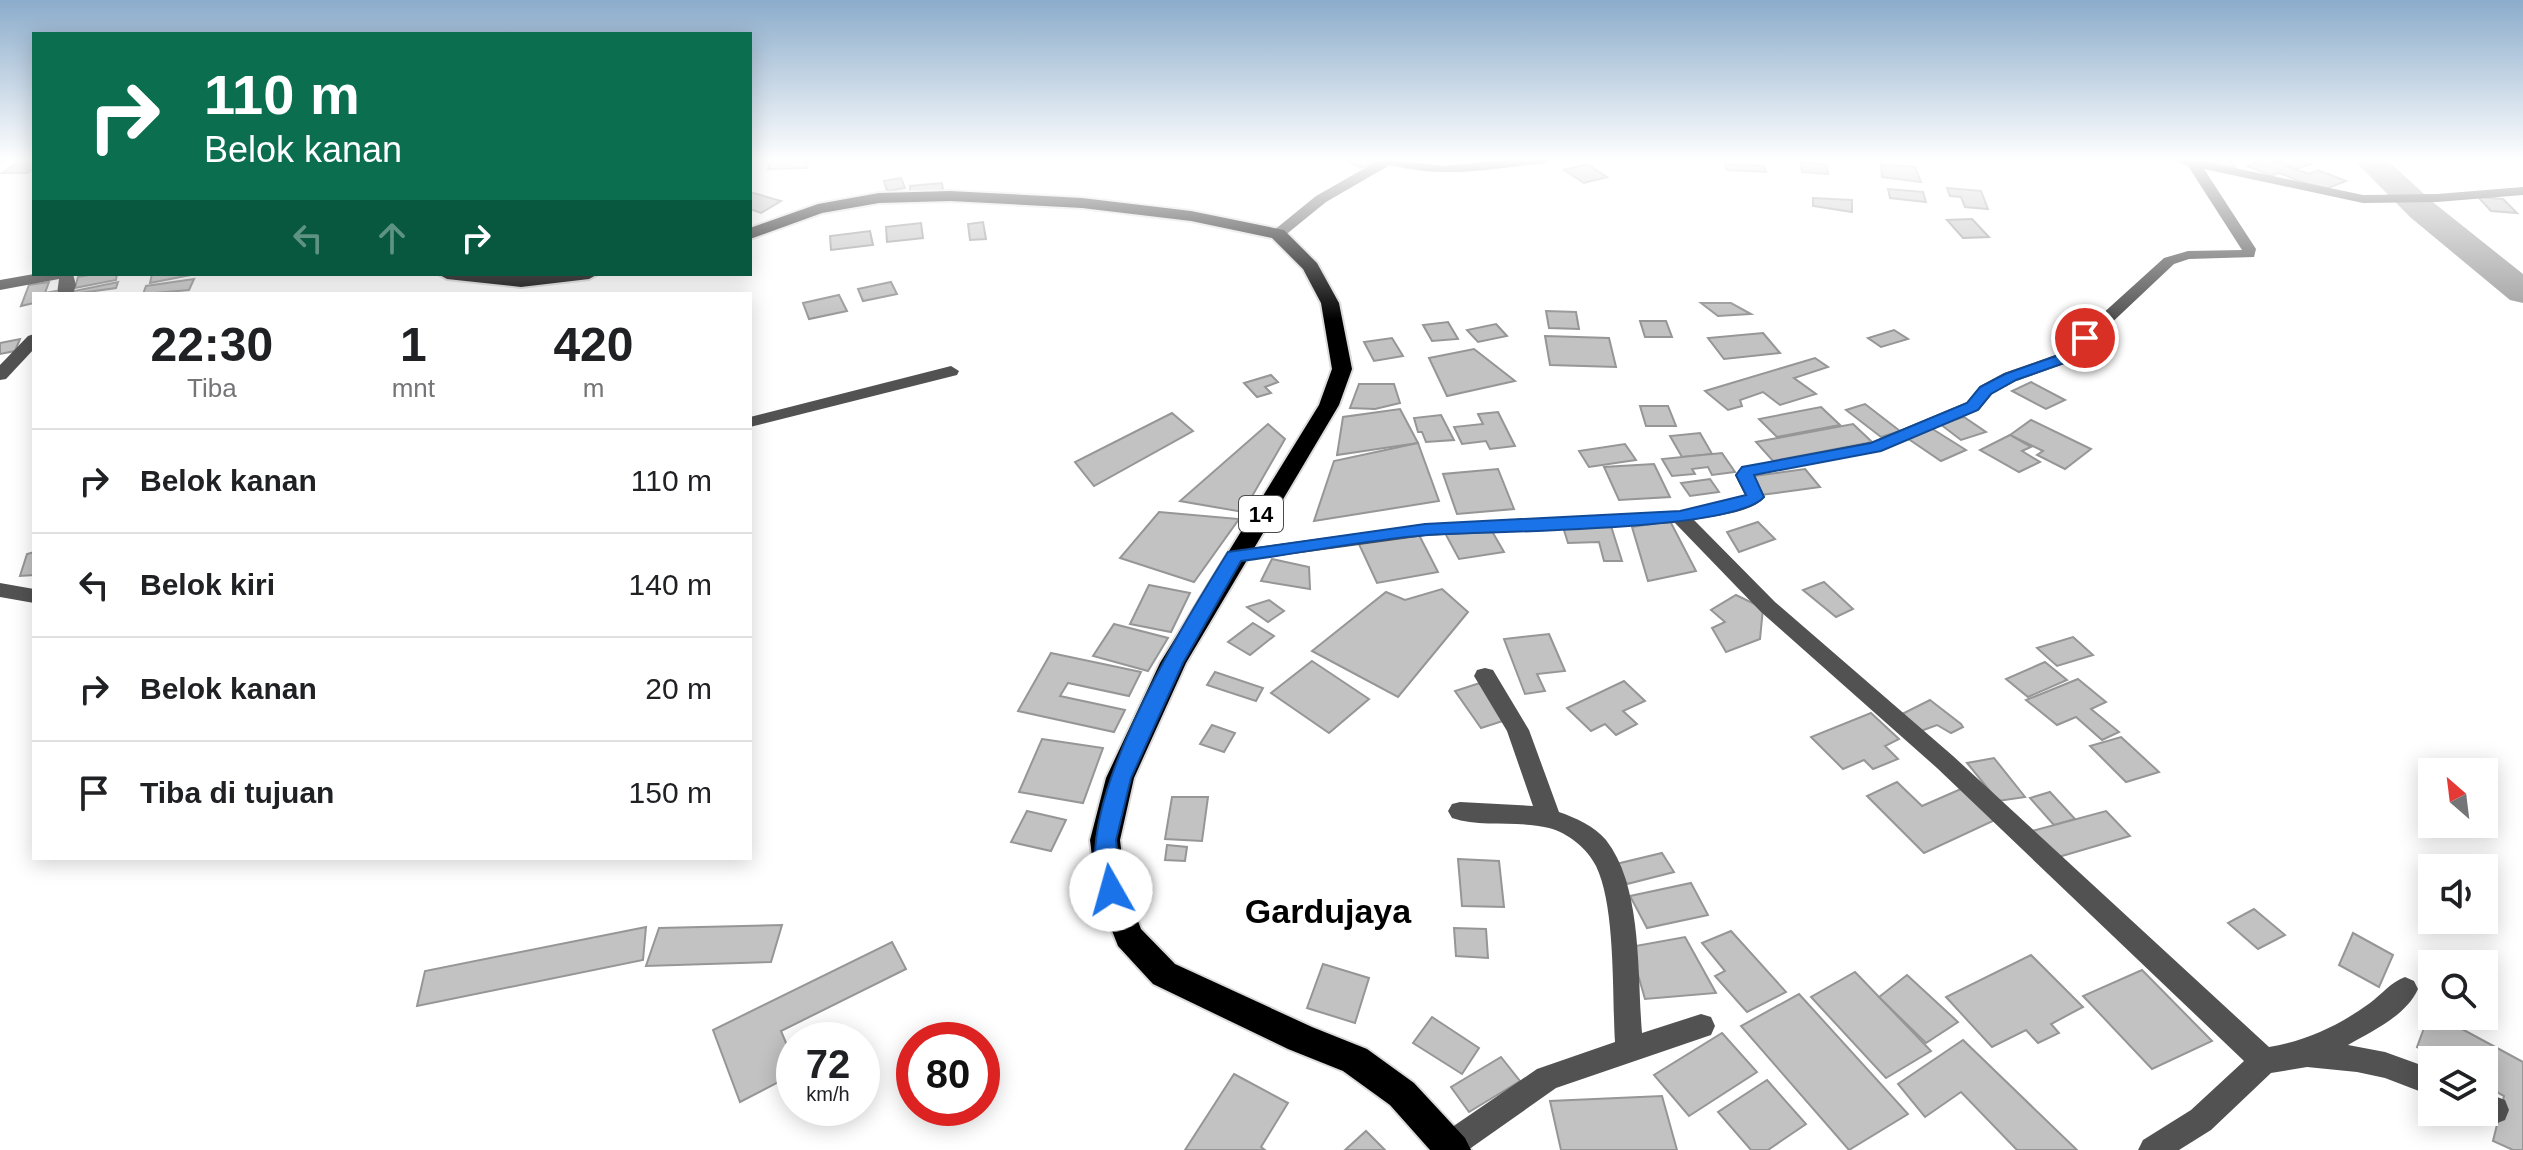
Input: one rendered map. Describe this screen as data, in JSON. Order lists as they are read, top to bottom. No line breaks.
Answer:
{"streets":{"highway":["14"]},"districts":["Gardujaya"],"north":"top left","page":{"turn":["110 m","Belok kanan"],"eta":["22:30","Tiba","1","mnt","420","m"],"list":[{"name":"Belok kanan","value":"110 m"},{"name":"Belok kiri","value":"140 m"},{"name":"Belok kanan","value":"20 m"},{"name":"Tiba di tujuan","value":"150 m"}],"speed":"72 km/h","limit":"80"}}
